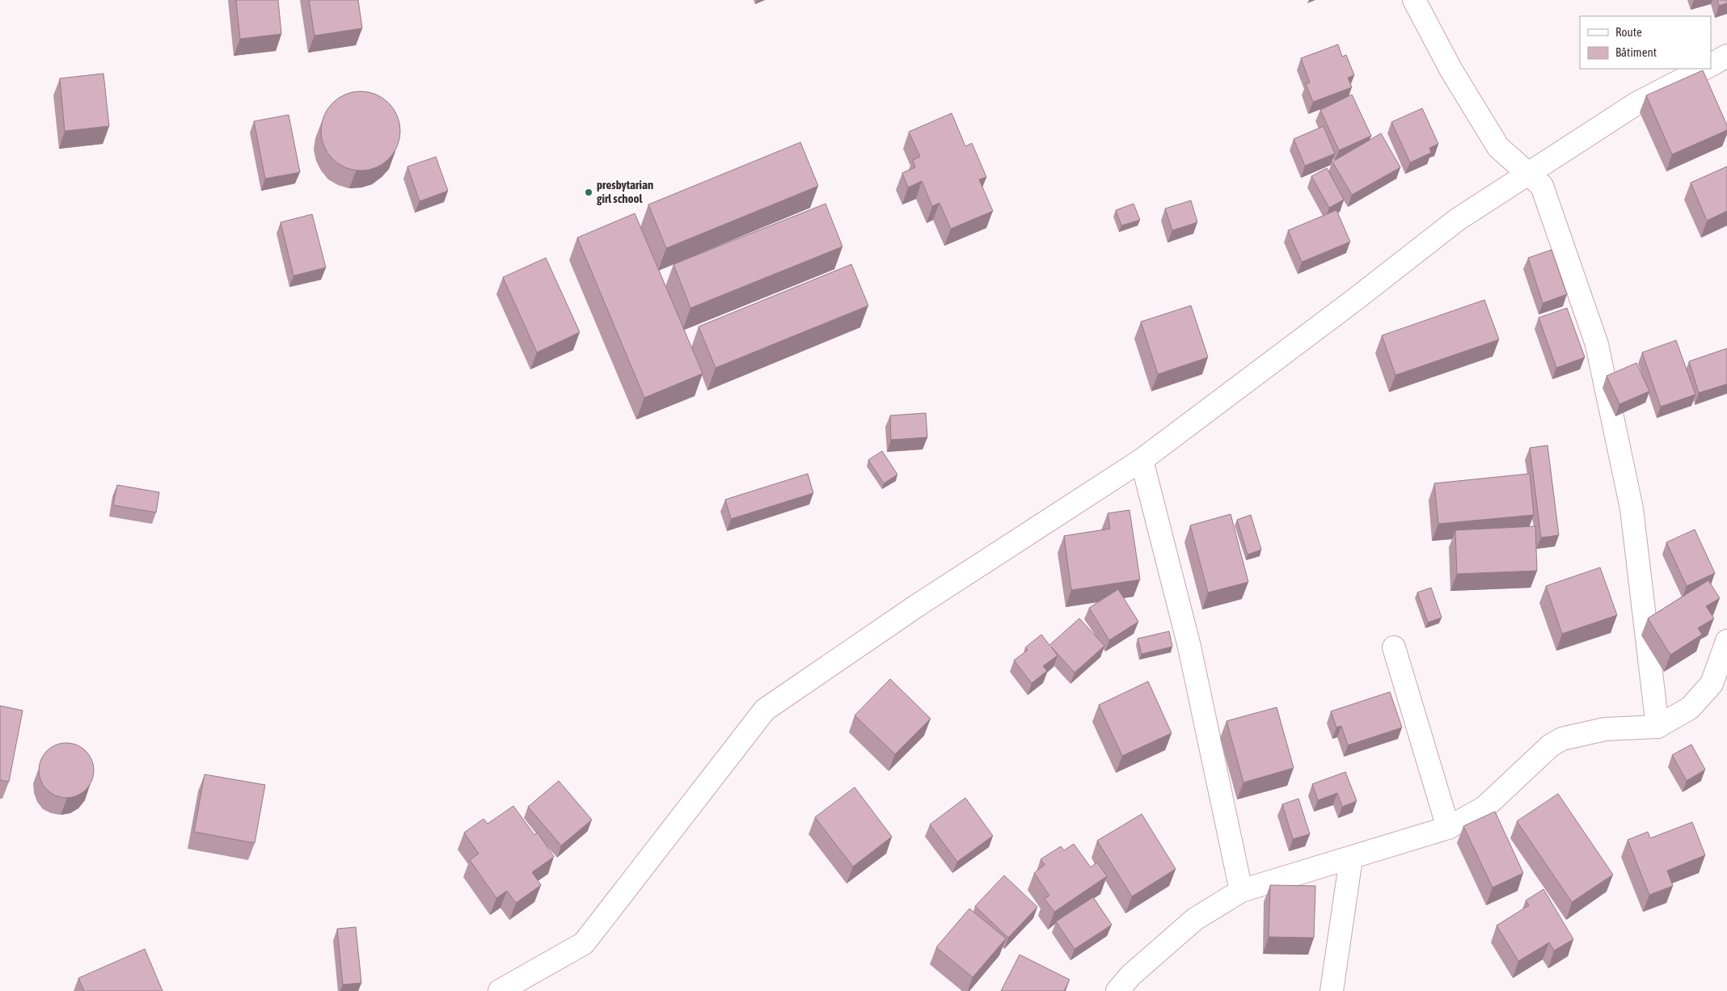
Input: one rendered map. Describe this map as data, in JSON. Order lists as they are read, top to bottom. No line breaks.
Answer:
{"places":["presbytarian girl school"],"legend":["Route","Bâtiment"]}
